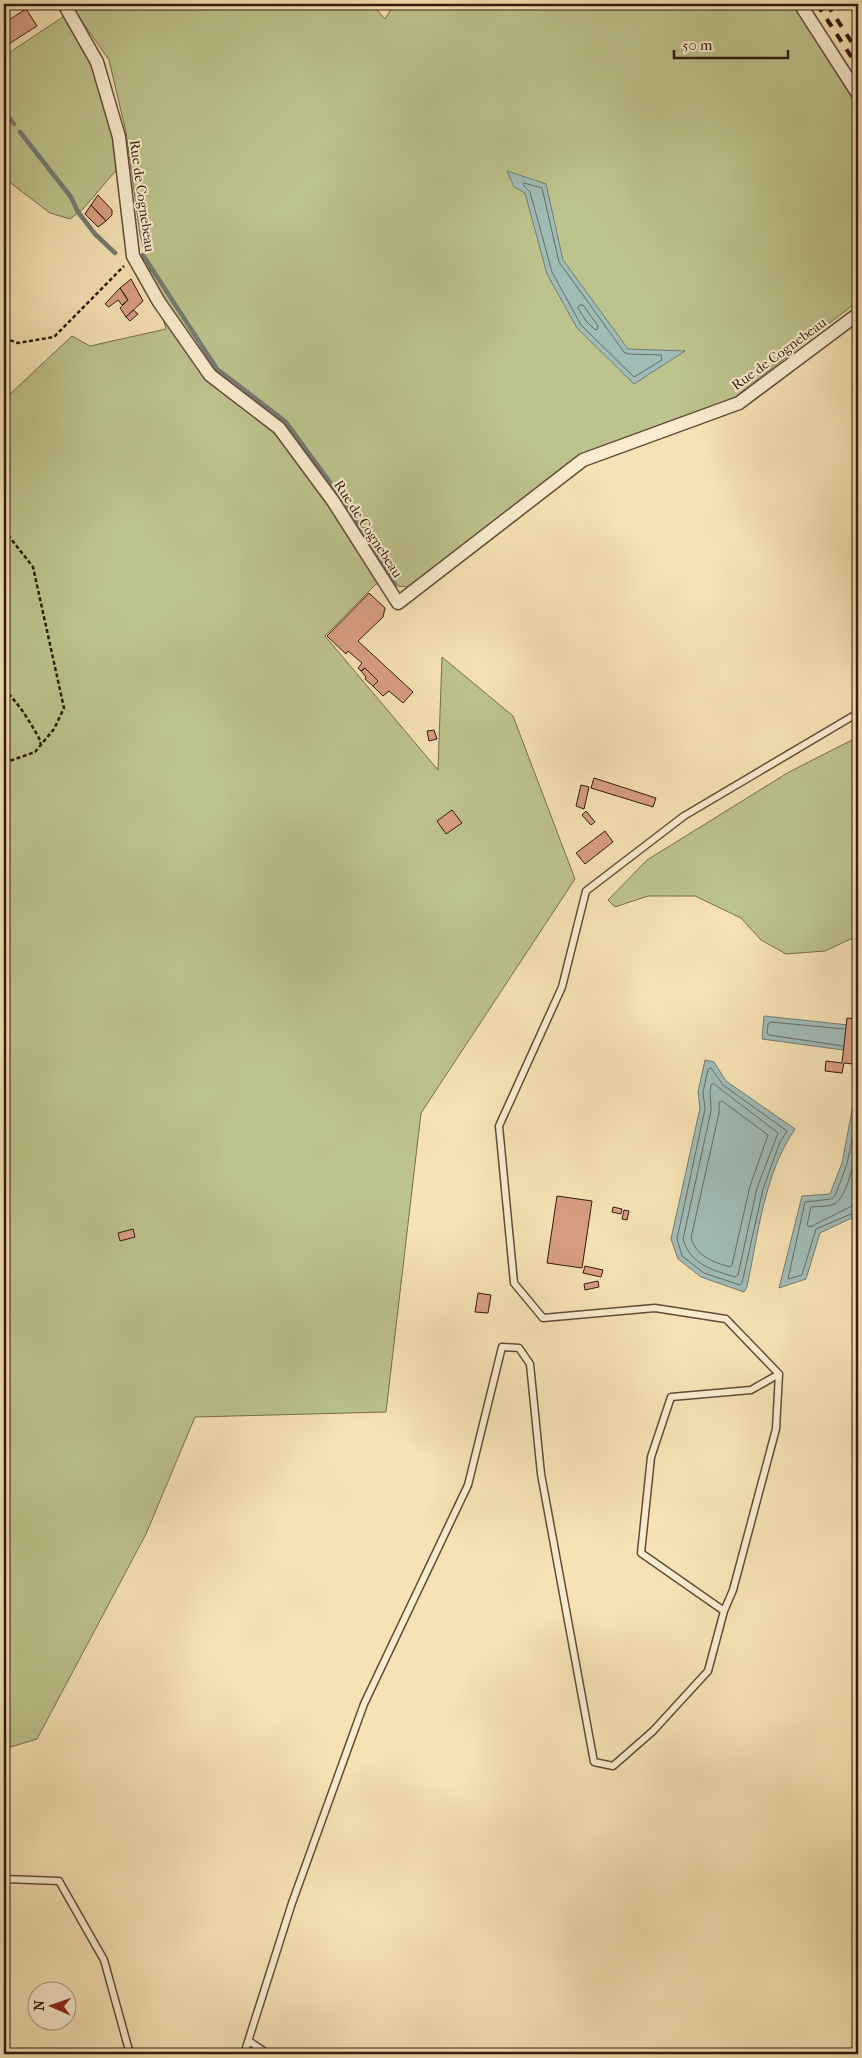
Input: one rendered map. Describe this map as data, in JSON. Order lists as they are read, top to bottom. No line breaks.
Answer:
{"streets":{"street":["Rue de Cognebeau"]},"scale_bar":"50 m","north":"left"}
